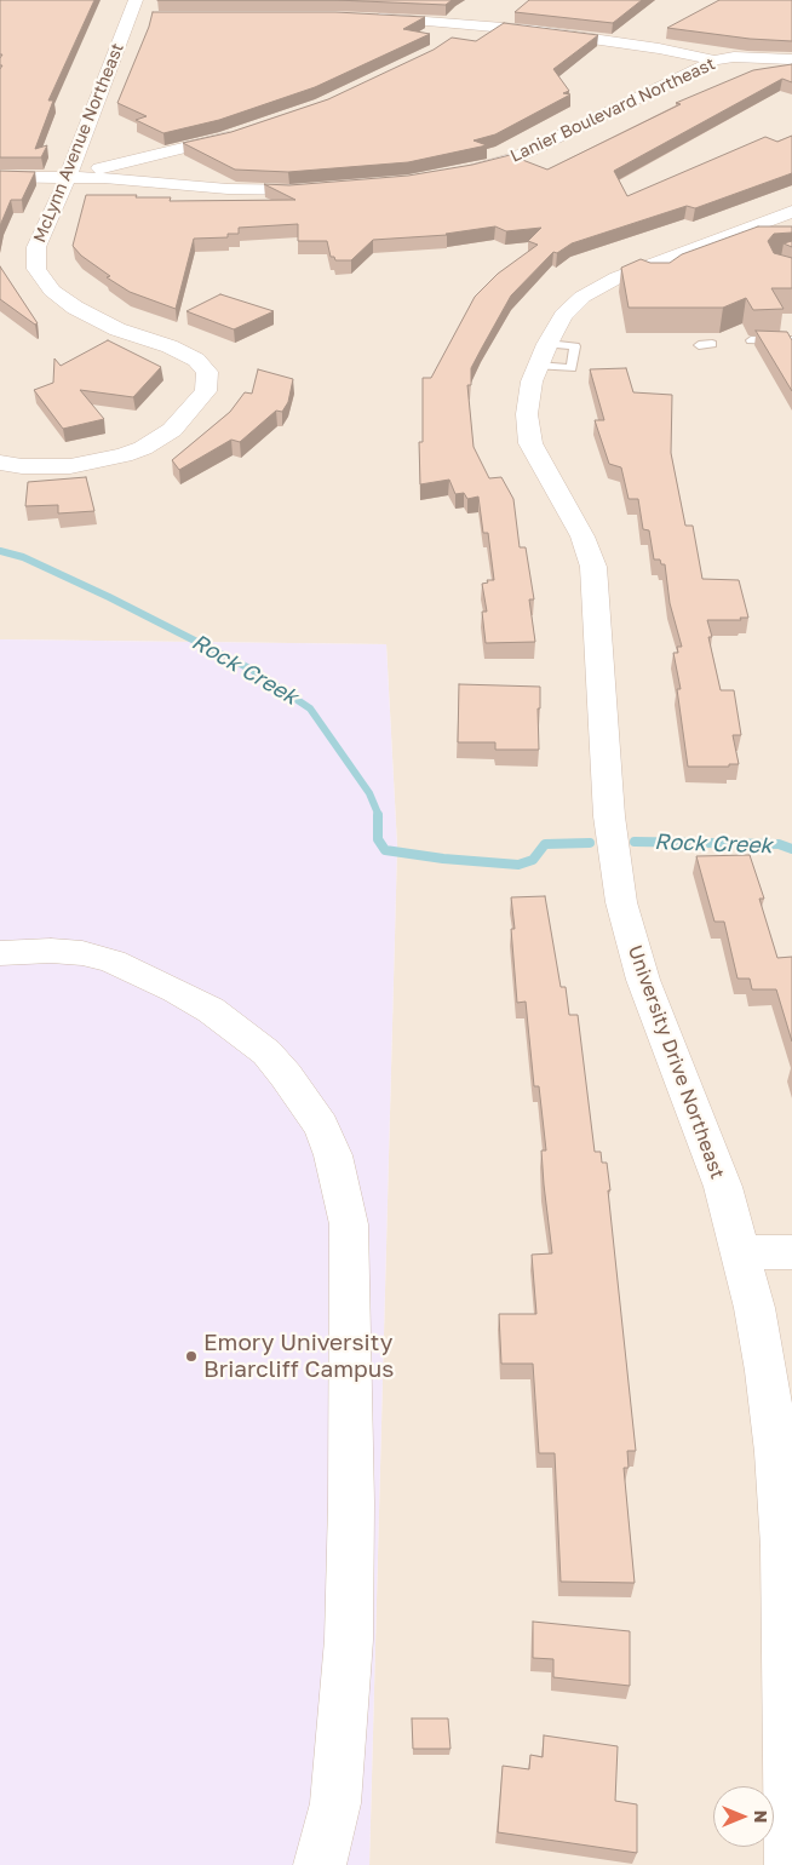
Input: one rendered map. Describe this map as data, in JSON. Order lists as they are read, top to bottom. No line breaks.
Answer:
{"streets":{"street":["Lanier Boulevard Northeast","McLynn Avenue Northeast","University Drive Northeast"]},"water":["Rock Creek"],"places":["Emory University Briarcliff Campus"],"north":"right"}
